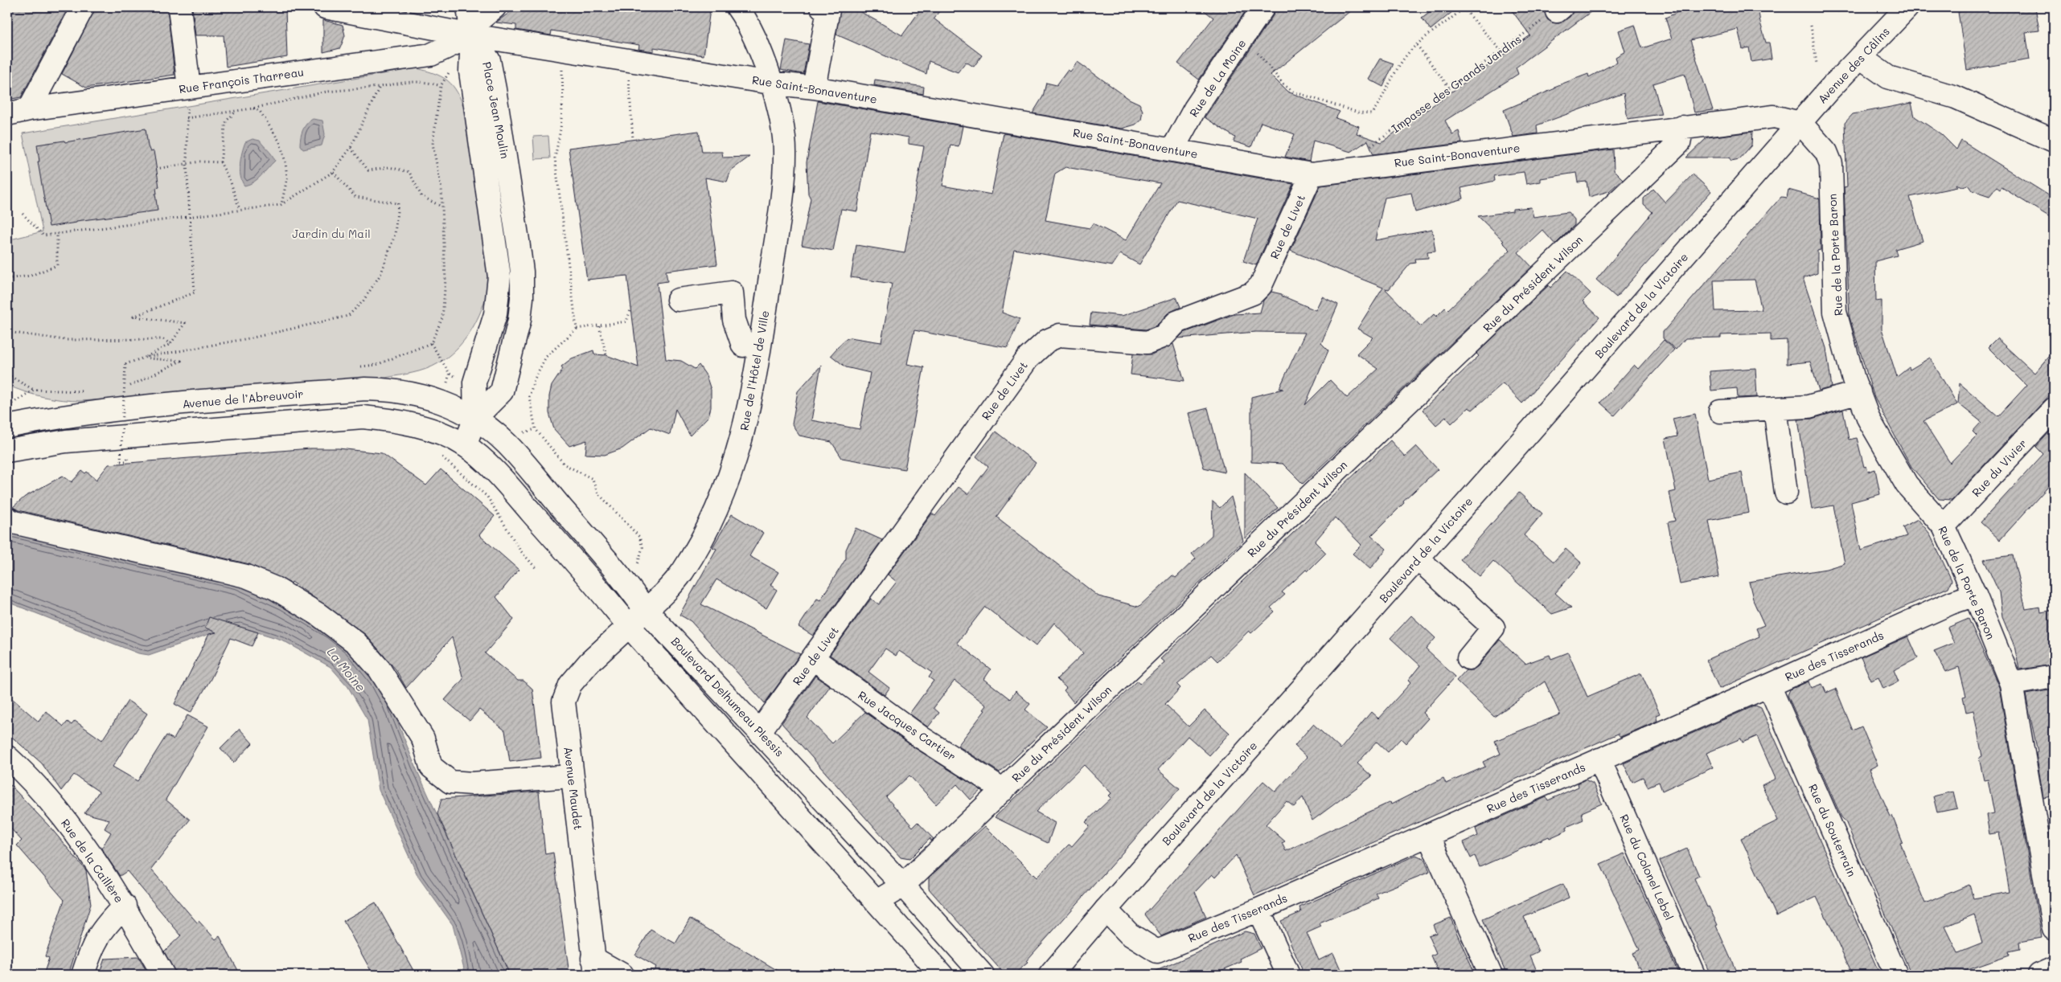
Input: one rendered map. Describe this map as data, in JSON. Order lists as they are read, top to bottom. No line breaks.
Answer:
{"streets":{"street":["Avenue des Câlins","Rue de La Moine","Rue François Tharreau","Rue Saint-Bonaventure","Place Jean Moulin","Rue de Livet","Rue de la Porte Baron","Rue du Président Wilson","Boulevard de la Victoire","Rue de l’Hôtel de Ville","Avenue de l’Abreuvoir","Rue du Vivier","Rue des Tisserands","Boulevard Delhumeau Plessis","Rue Jacques Cartier","Avenue Maudet","Rue du Souterrain","Rue de la Caillère","Rue du Colonel Lebel"],"path":["Impasse des Grands Jardins"]},"crossings":[["Avenue des Câlins","Rue Saint-Bonaventure"],["Avenue des Câlins","Rue de la Porte Baron"],["Avenue des Câlins","Boulevard de la Victoire"],["Rue de La Moine","Rue Saint-Bonaventure"],["Rue François Tharreau","Rue Saint-Bonaventure"],["Rue François Tharreau","Place Jean Moulin"],["Impasse des Grands Jardins","Rue Saint-Bonaventure"],["Rue Saint-Bonaventure","Place Jean Moulin"],["Rue Saint-Bonaventure","Rue de Livet"],["Rue Saint-Bonaventure","Rue de la Porte Baron"],["Rue Saint-Bonaventure","Rue du Président Wilson"],["Rue Saint-Bonaventure","Boulevard de la Victoire"],["Rue Saint-Bonaventure","Rue de l’Hôtel de Ville"],["Place Jean Moulin","Avenue de l’Abreuvoir"],["Place Jean Moulin","Boulevard Delhumeau Plessis"],["Rue de Livet","Boulevard Delhumeau Plessis"],["Rue de Livet","Rue Jacques Cartier"],["Rue de la Porte Baron","Boulevard de la Victoire"],["Rue de la Porte Baron","Rue du Vivier"],["Rue de la Porte Baron","Rue des Tisserands"],["Rue du Président Wilson","Boulevard Delhumeau Plessis"],["Rue du Président Wilson","Rue Jacques Cartier"],["Boulevard de la Victoire","Rue des Tisserands"],["Rue de l’Hôtel de Ville","Boulevard Delhumeau Plessis"],["Rue de l’Hôtel de Ville","Avenue Maudet"],["Avenue de l’Abreuvoir","Boulevard Delhumeau Plessis"],["Rue des Tisserands","Rue du Souterrain"],["Rue des Tisserands","Rue du Colonel Lebel"]],"water":["La Moine"],"parks":["Jardin du Mail"]}
